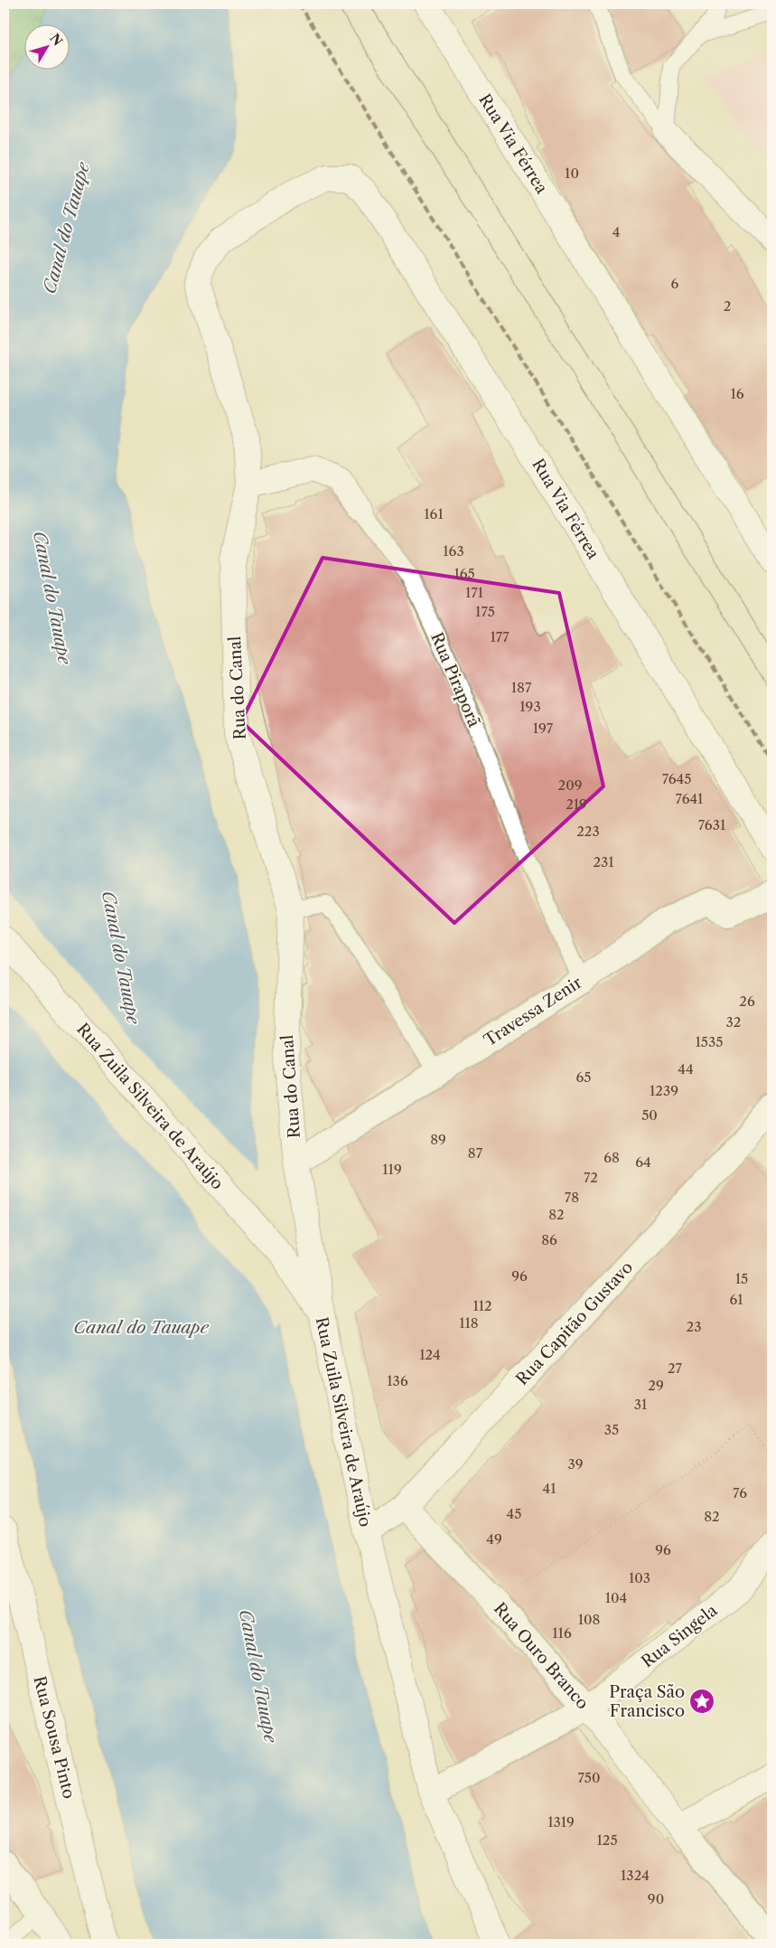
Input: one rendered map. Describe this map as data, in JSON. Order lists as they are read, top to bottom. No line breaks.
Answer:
{"streets":{"street":["Rua Via Férrea","Rua Piraporã","Rua do Canal","Travessa Zenir","Rua Zuila Silveira de Araújo","Rua Capitão Gustavo","Rua Singela","Rua Ouro Branco","Rua Sousa Pinto"]},"crossings":[["Rua Via Férrea","Rua do Canal"],["Rua Piraporã","Rua do Canal"],["Rua Piraporã","Travessa Zenir"],["Rua do Canal","Travessa Zenir"],["Rua do Canal","Rua Zuila Silveira de Araújo"],["Rua Zuila Silveira de Araújo","Rua Capitão Gustavo"],["Rua Zuila Silveira de Araújo","Rua Singela"],["Rua Capitão Gustavo","Rua Ouro Branco"],["Rua Singela","Rua Ouro Branco"]],"water":["Canal do Tauape"],"places":{"place":["Praça São Francisco"]},"house_numbers":["10","4","6","2","16","161","163","165","171","175","177","187","193","197","7645","209","7641","219","7631","223","231","26","32","1535","44","65","1239","50","89","87","68","64","119","72","78","82","86","96","15","61","112","118","23","124","27","136","29","31","35","39","41","76","45","82","49","96","103","104","108","116","750","1319","125","1324","90"],"north":"top right"}
